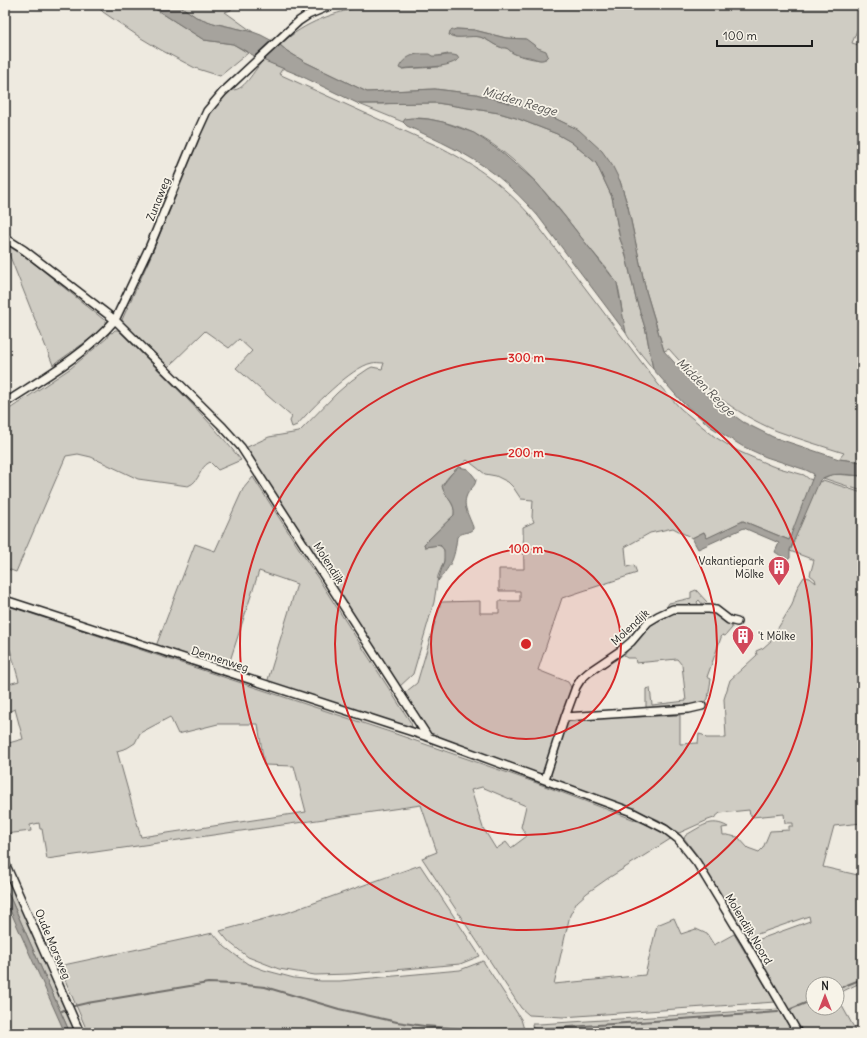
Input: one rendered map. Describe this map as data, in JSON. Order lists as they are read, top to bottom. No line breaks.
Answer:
{"streets":{"street":["Zunaweg","Molendijk","Dennenweg","Molendijk Noord","Oude Morsweg"]},"crossings":[["Zunaweg","Molendijk"],["Molendijk","Dennenweg"],["Molendijk","Molendijk Noord"]],"water":["Midden Regge"],"places":{"building":["Vakantiepark Mölke","'t Mölke"]},"scale_bar":"100 m","north":"top","rings":["300 m","200 m","100 m"]}
